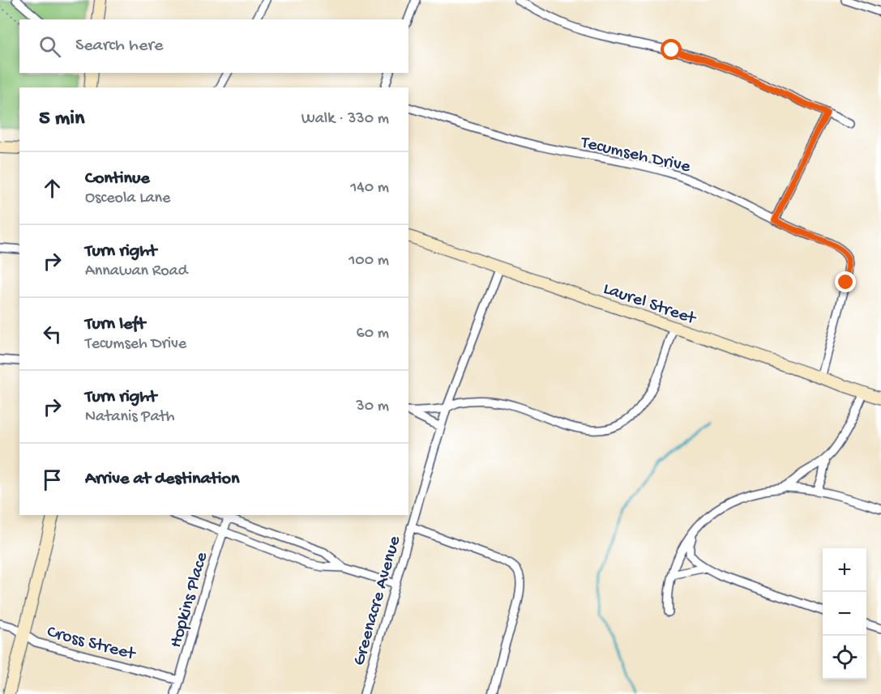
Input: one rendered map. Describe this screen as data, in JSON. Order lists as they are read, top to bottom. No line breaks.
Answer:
{"streets":{"street":["Tecumseh Drive","Laurel Street","Hopkins Place","Greenacre Avenue","Cross Street"]},"crossings":[["Tecumseh Drive","Laurel Street"],["Laurel Street","Greenacre Avenue"],["Hopkins Place","Cross Street"]],"page":{"search":"Search here","heading":["5 min","Walk · 330 m"],"list":[["Continue","Osceola Lane","140 m"],["Turn right","Annawan Road","100 m"],["Turn left","Tecumseh Drive","60 m"],["Turn right","Natanis Path","30 m"],"Arrive at destination"],"map_buttons":["+","−"]}}
